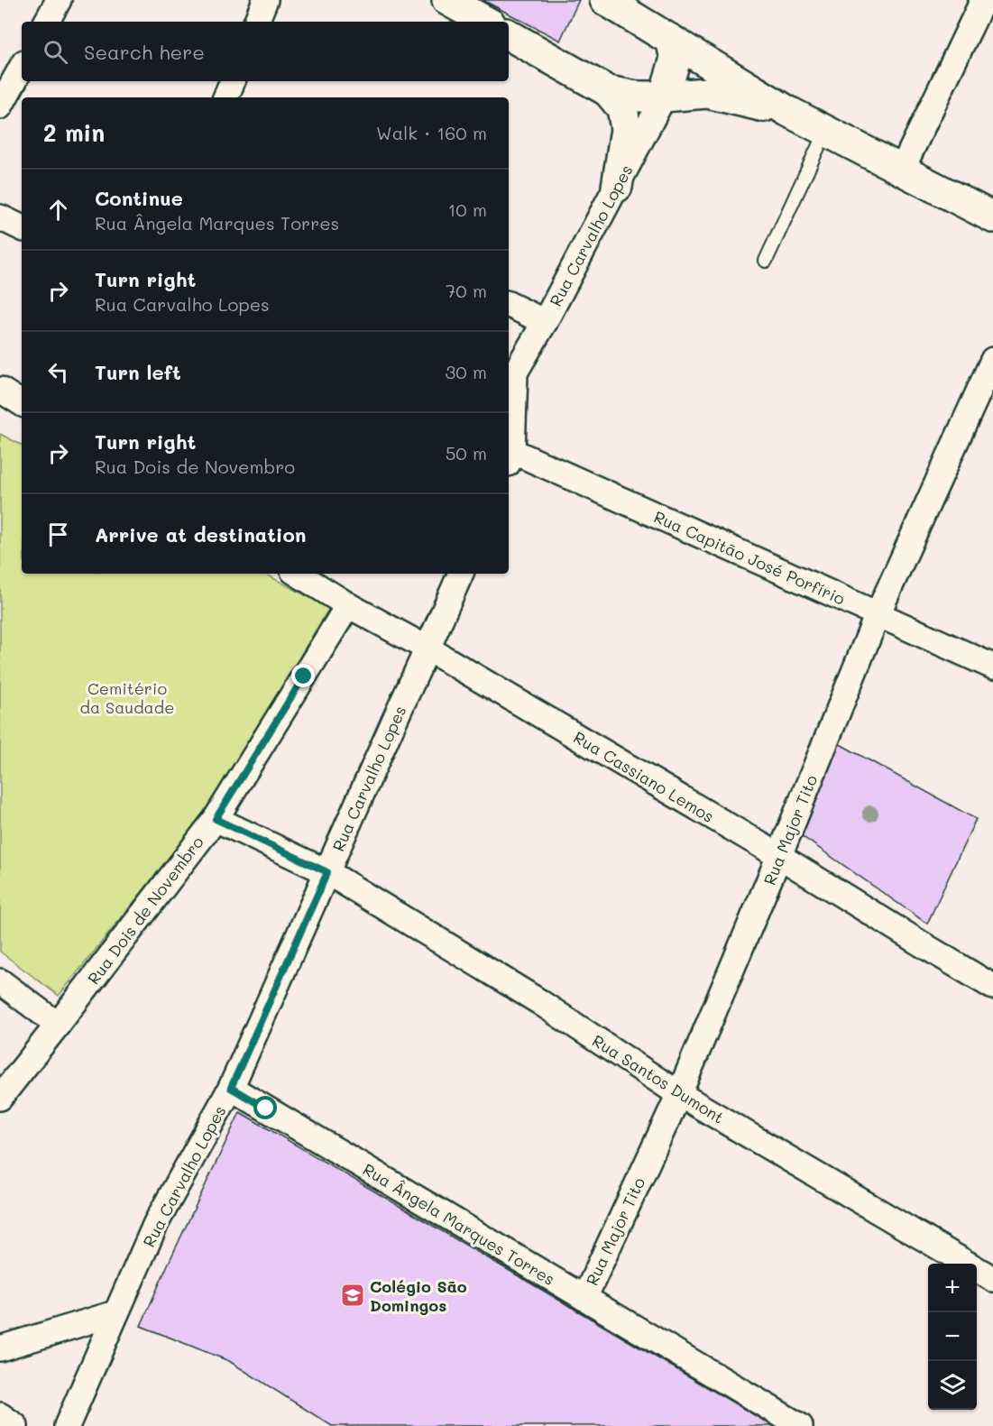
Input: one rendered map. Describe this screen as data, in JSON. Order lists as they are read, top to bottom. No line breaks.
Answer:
{"streets":{"street":["Rua Carvalho Lopes","Rua Capitão José Porfírio","Rua Cassiano Lemos","Rua Major Tito","Rua Dois de Novembro","Rua Santos Dumont","Rua Ângela Marques Torres"]},"crossings":[["Rua Carvalho Lopes","Rua Cassiano Lemos"],["Rua Carvalho Lopes","Rua Santos Dumont"],["Rua Carvalho Lopes","Rua Ângela Marques Torres"],["Rua Capitão José Porfírio","Rua Major Tito"],["Rua Cassiano Lemos","Rua Major Tito"],["Rua Cassiano Lemos","Rua Dois de Novembro"],["Rua Major Tito","Rua Santos Dumont"],["Rua Major Tito","Rua Ângela Marques Torres"],["Rua Dois de Novembro","Rua Santos Dumont"]],"parks":["Cemitério da Saudade"],"places":{"school or university":["Colégio São Domingos"]},"page":{"search":"Search here","heading":["2 min","Walk · 160 m"],"list":[["Continue","Rua Ângela Marques Torres","10 m"],["Turn right","Rua Carvalho Lopes","70 m"],["Turn left","30 m"],["Turn right","Rua Dois de Novembro","50 m"],"Arrive at destination"],"map_buttons":["+","−"]}}
